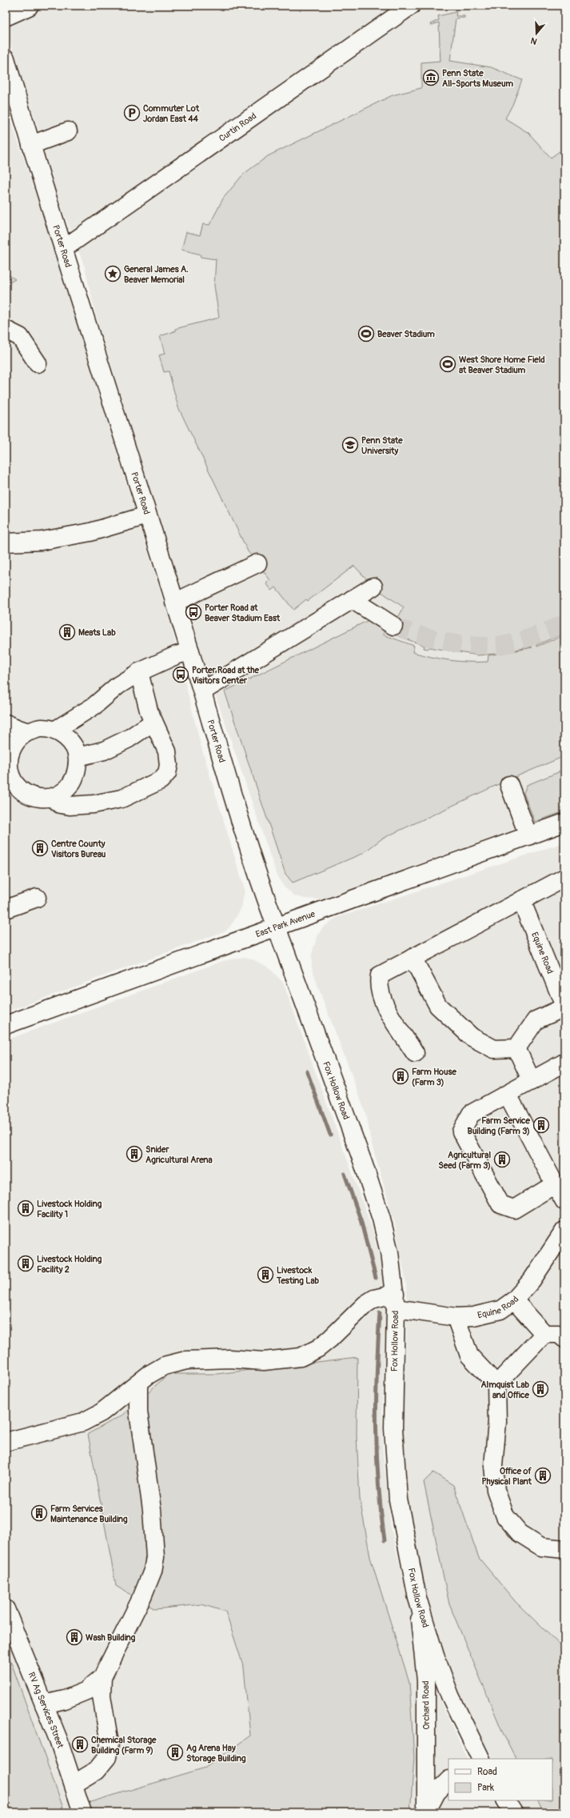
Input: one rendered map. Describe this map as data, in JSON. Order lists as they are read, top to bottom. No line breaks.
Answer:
{"streets":{"street":["Curtin Road","Porter Road","East Park Avenue","Equine Road","Fox Hollow Road","Orchard Road","RV Ag Services Street"]},"crossings":[["Curtin Road","Porter Road"],["Porter Road","East Park Avenue"],["Porter Road","Fox Hollow Road"],["East Park Avenue","Fox Hollow Road"],["Equine Road","Fox Hollow Road"],["Fox Hollow Road","Orchard Road"]],"places":{"museum":["Penn State All-Sports Museum"],"parking":["Commuter Lot Jordan East 44"],"place":["General James A. Beaver Memorial"],"sports":["Beaver Stadium","West Shore Home Field at Beaver Stadium"],"school or university":["Penn State University"],"bus stop":["Porter Road at Beaver Stadium East","Porter Road at the Visitors Center"],"building":["Meats Lab","Centre County Visitors Bureau","Farm House (Farm 3)","Farm Service Building (Farm 3)","Snider Agricultural Arena","Agricultural Seed (Farm 3)","Livestock Holding Facility 1","Livestock Holding Facility 2","Livestock Testing Lab","Almquist Lab and Office","Office of Physical Plant","Farm Services Maintenance Building","Wash Building","Chemical Storage Building (Farm 9)","Ag Arena Hay Storage Building"]},"legend":["Road","Park"],"north":"bottom"}
